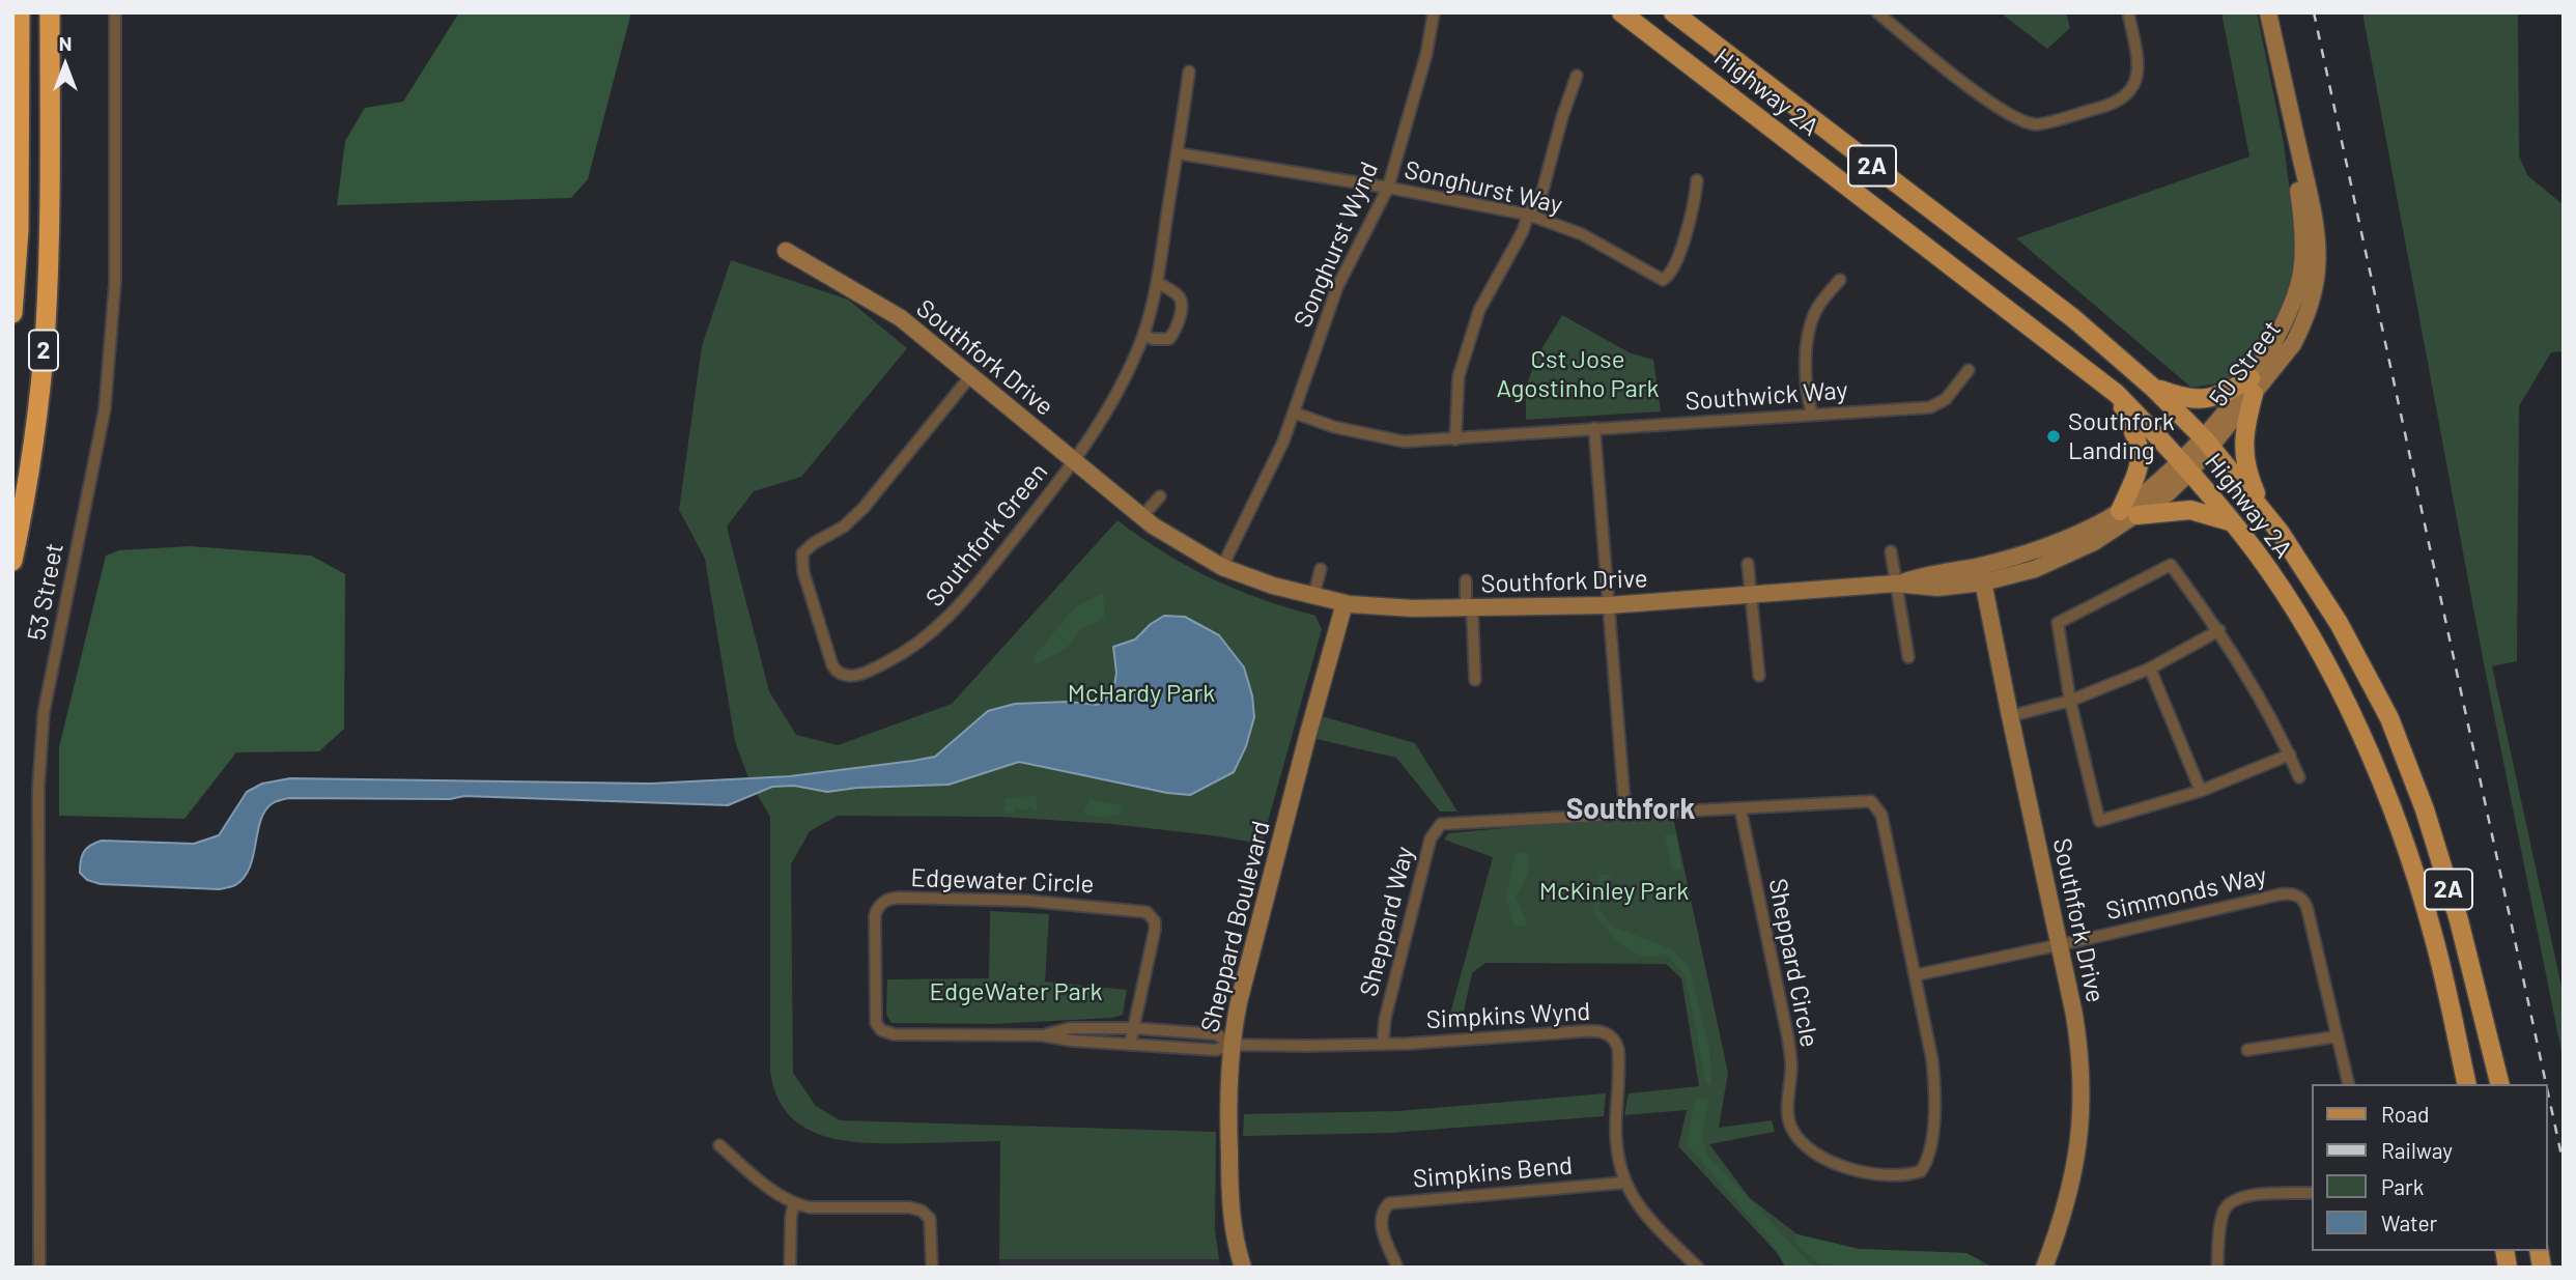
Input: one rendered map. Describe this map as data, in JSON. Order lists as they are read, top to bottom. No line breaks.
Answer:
{"streets":{"highway":["2"],"main road":["Highway 2A","2A"],"street":["Songhurst Way","Songhurst Wynd","Southfork Drive","50 Street","Southwick Way","Southfork Green","53 Street","Edgewater Circle","Simmonds Way","Sheppard Way","Sheppard Boulevard","Sheppard Circle","Simpkins Wynd","Simpkins Bend"]},"crossings":[["Highway 2A","Southfork Drive"],["Highway 2A","50 Street"],["Songhurst Way","Songhurst Wynd"],["Songhurst Wynd","Southfork Drive"],["Songhurst Wynd","Southwick Way"],["Southfork Drive","50 Street"],["Southfork Drive","Southfork Green"],["Southfork Drive","Simmonds Way"],["Southfork Drive","Sheppard Boulevard"],["Sheppard Way","Sheppard Circle"],["Sheppard Way","Simpkins Wynd"],["Sheppard Boulevard","Simpkins Wynd"],["Simpkins Wynd","Simpkins Bend"]],"districts":["Southfork"],"parks":["Cst Jose Agostinho Park","McHardy Park","McKinley Park","EdgeWater Park"],"places":["Southfork Landing"],"legend":["Road","Railway","Park","Water"],"north":"top"}
